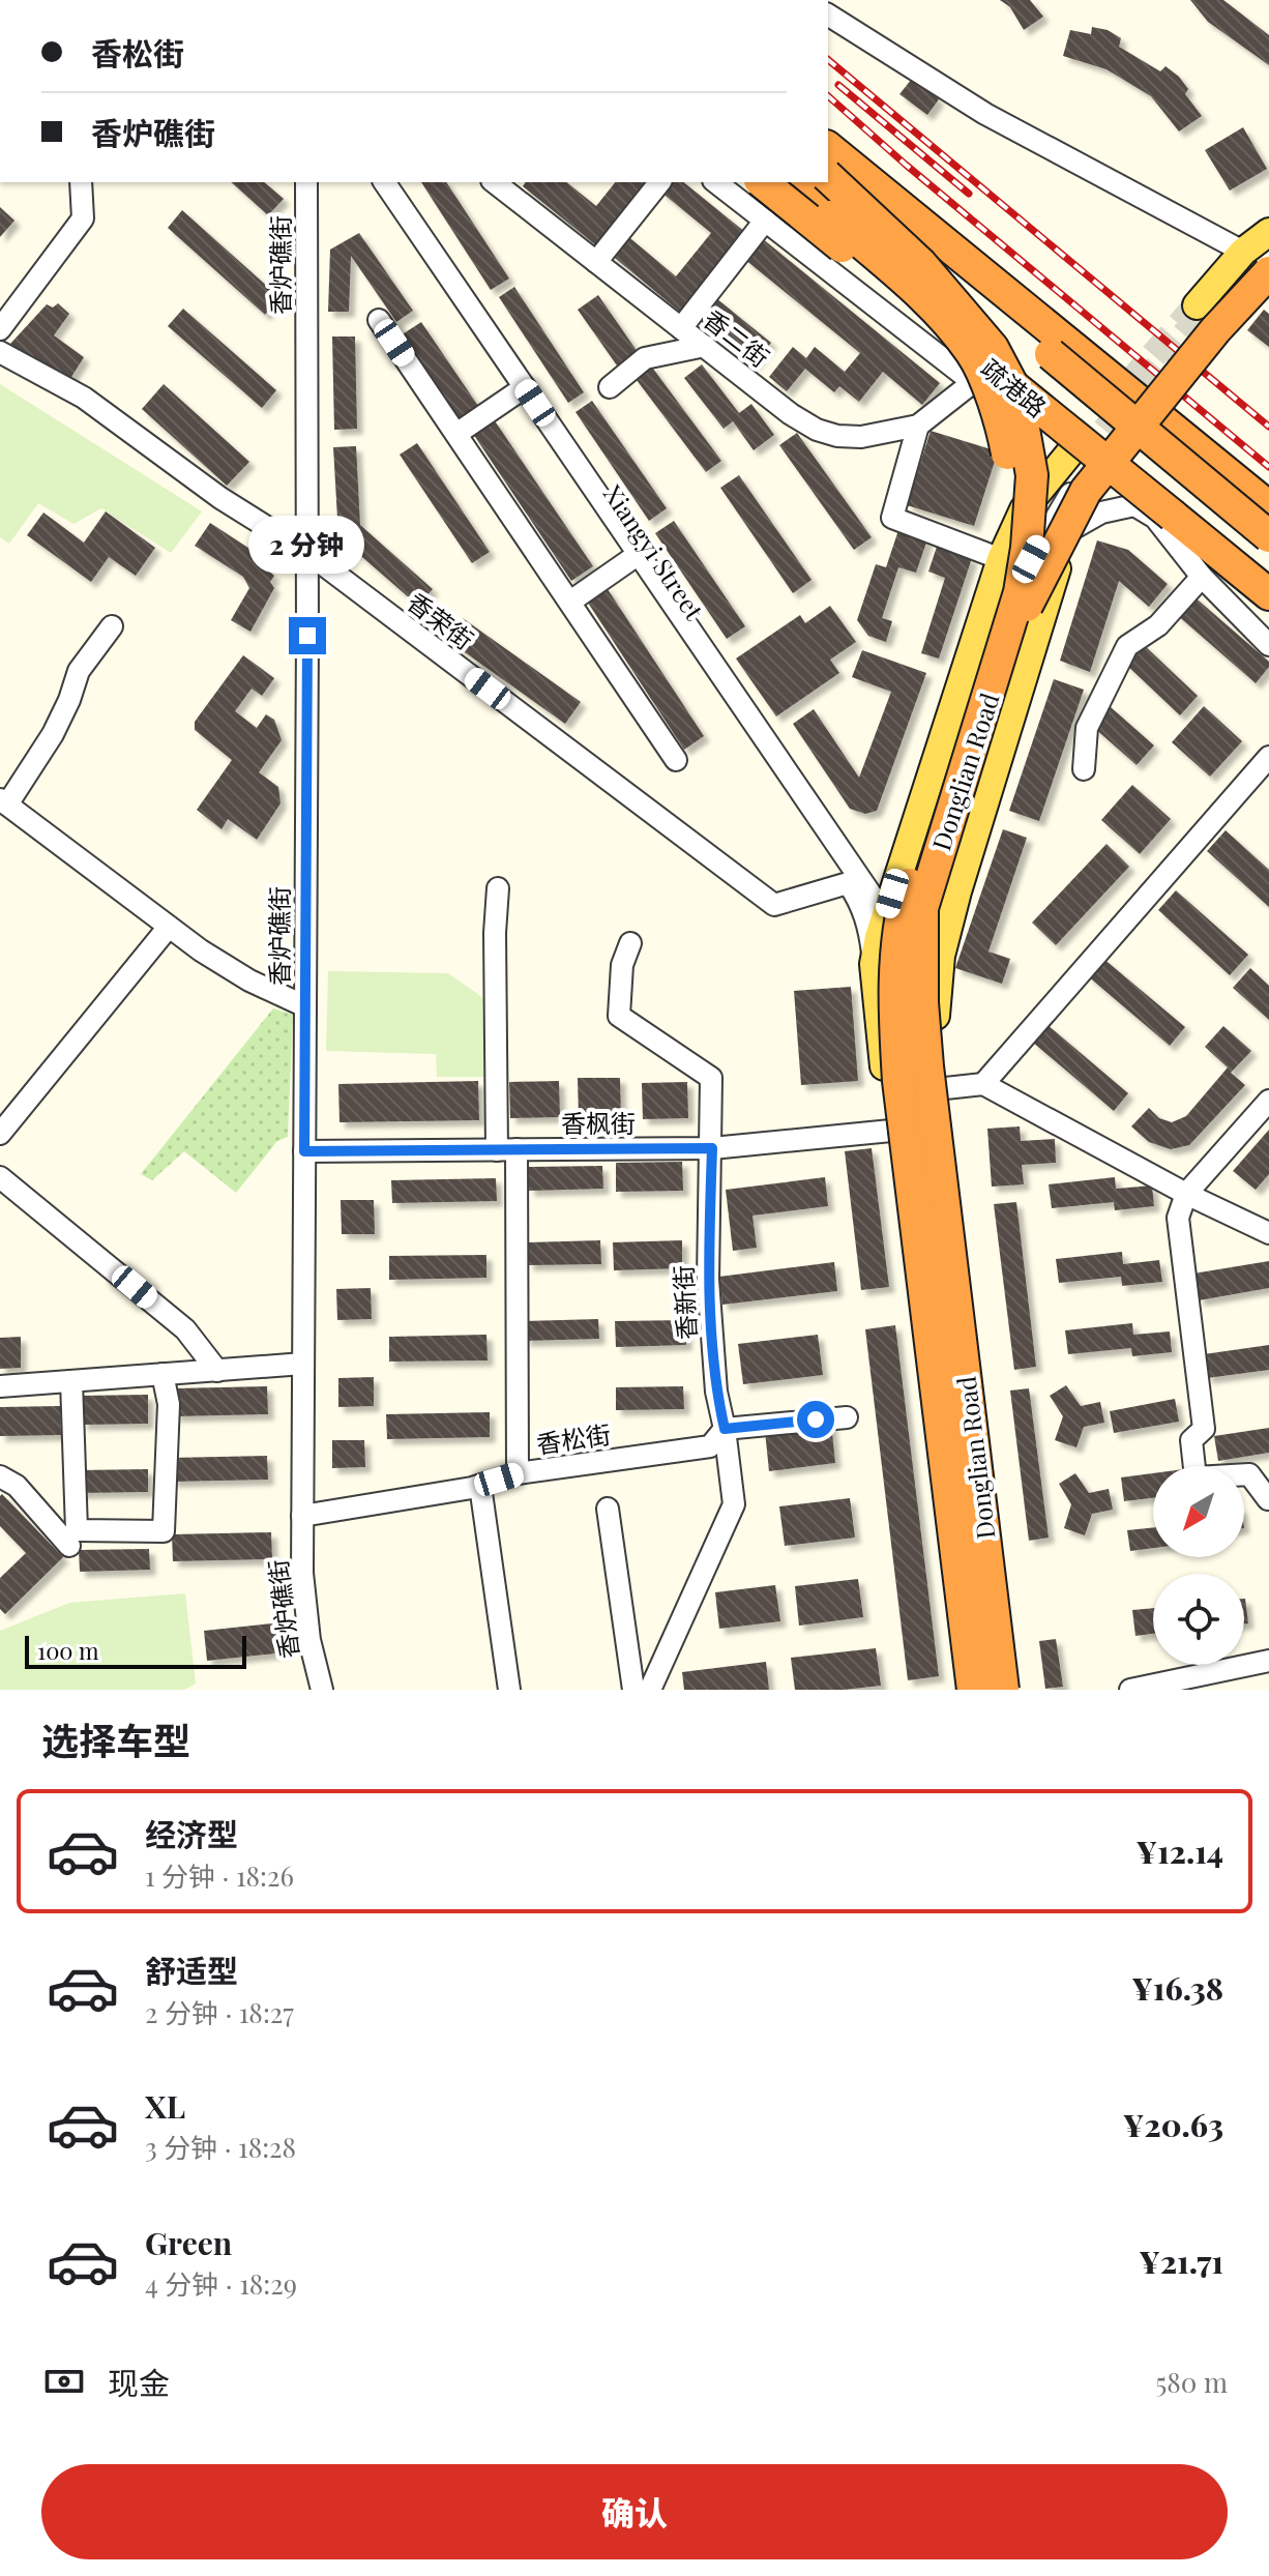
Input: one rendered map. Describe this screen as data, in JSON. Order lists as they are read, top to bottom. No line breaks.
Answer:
{"streets":{"highway":["疏港路","Donglian Road"],"street":["香炉礁街","香二街","Xiangyi Street","香荣街","香枫街","香新街","香松街"]},"crossings":[["香炉礁街","香荣街"],["香炉礁街","香枫街"],["香炉礁街","香松街"],["Xiangyi Street","香荣街"],["香枫街","香新街"],["香新街","香松街"]],"scale_bar":"100 m","north":"bottom left","page":{"banner":["香松街","香炉礁街"],"bubble":"2 分钟","scale":"100 m","heading":"选择车型","list":[{"name":"经济型","note":"1 分钟 · 18:26","value":"¥12.14"},{"name":"舒适型","note":"2 分钟 · 18:27","value":"¥16.38"},{"name":"XL","note":"3 分钟 · 18:28","value":"¥20.63"},{"name":"Green","note":"4 分钟 · 18:29","value":"¥21.71"}],"pay":["现金","580 m"],"buttons":"确认"}}
